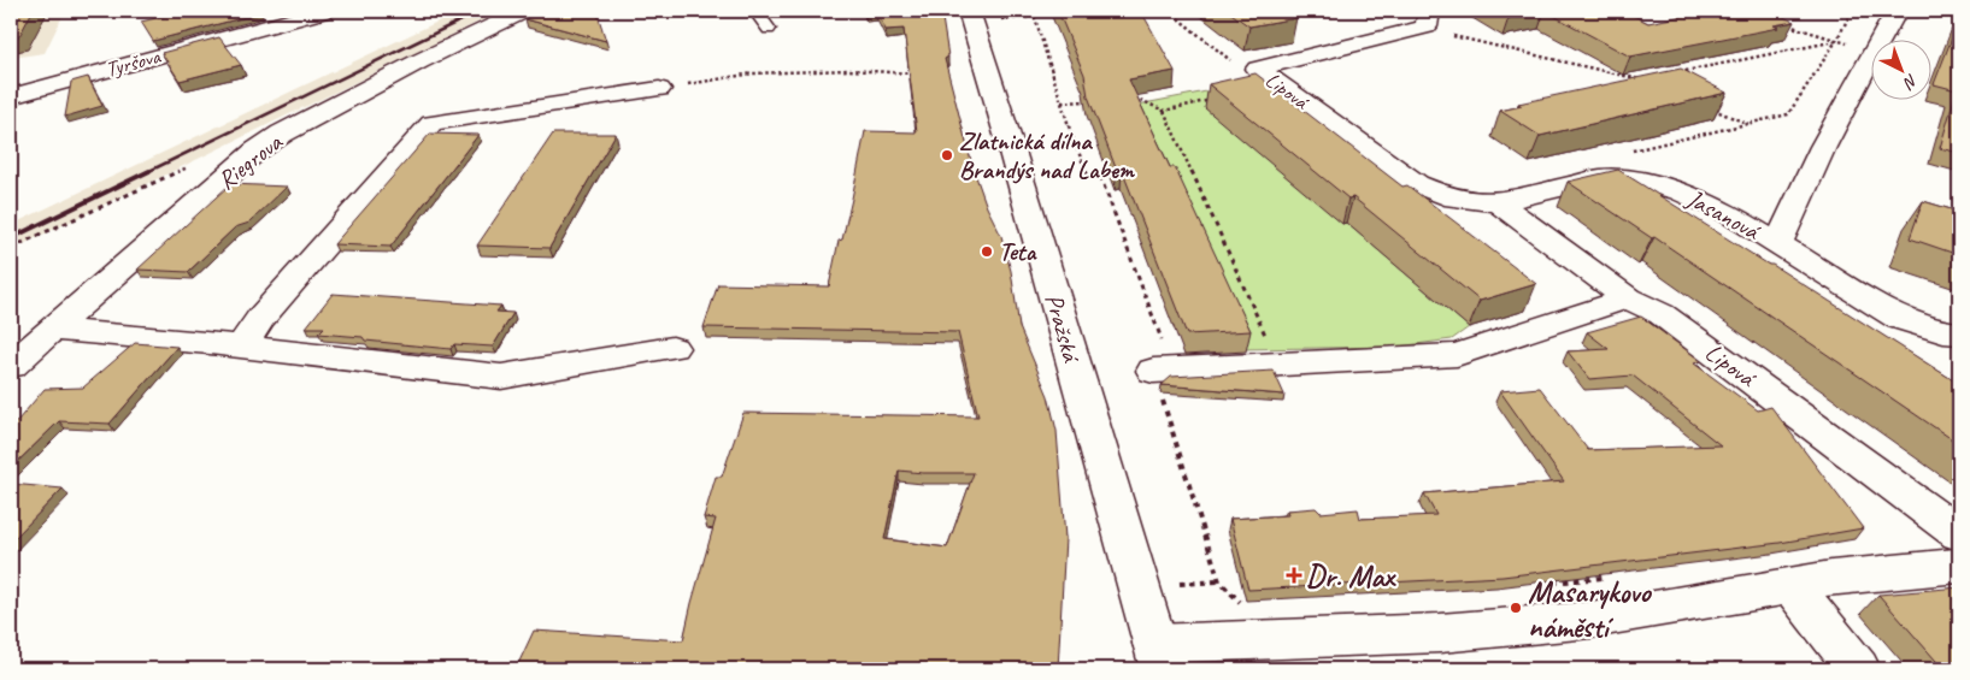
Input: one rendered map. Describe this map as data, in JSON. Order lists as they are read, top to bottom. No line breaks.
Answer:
{"streets":{"street":["Tyršova","Lipová","Riegrova","Jasanová","Pražská"]},"crossings":[["Lipová","Jasanová"]],"places":{"other":["Zlatnická dílna Brandýs nad Labem","Teta","Masarykovo náměstí"],"health":["Dr. Max"]},"north":"bottom right"}
